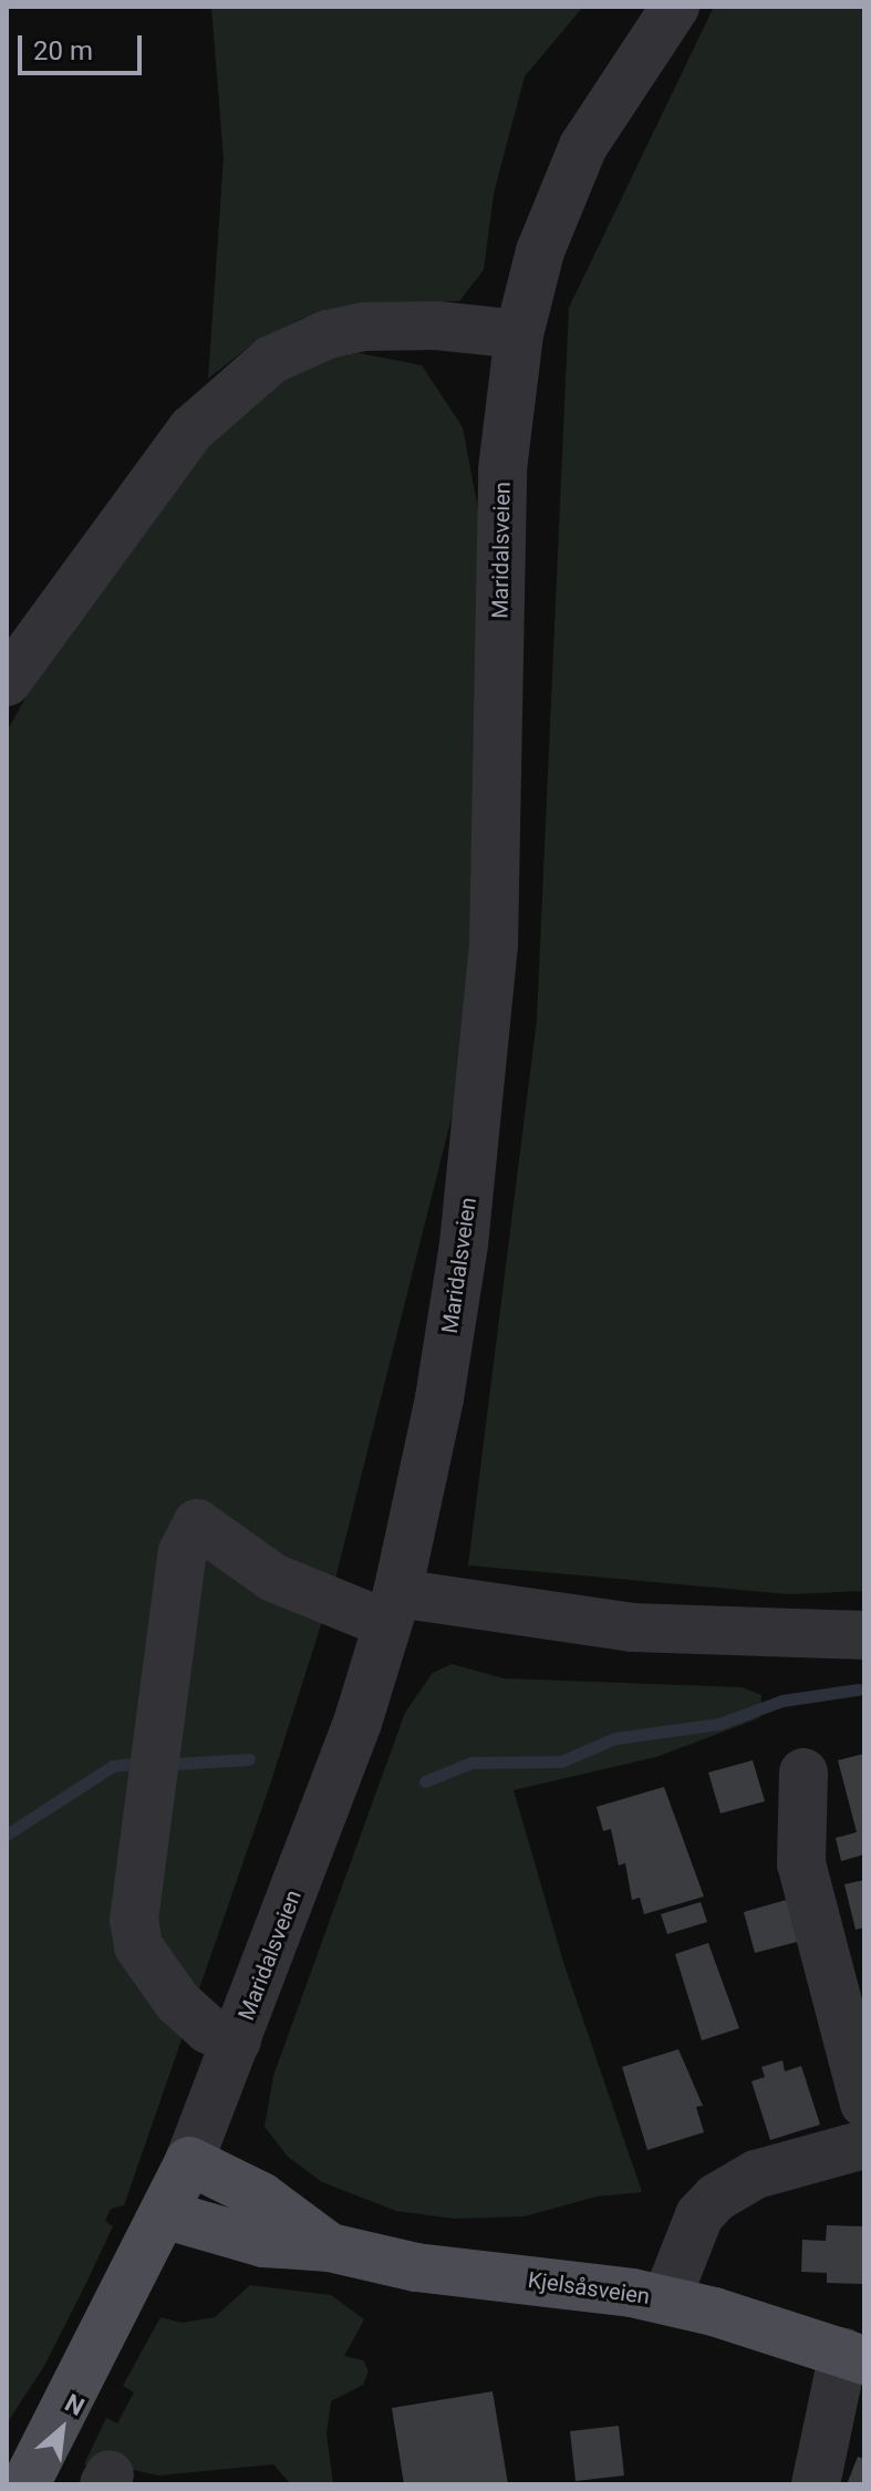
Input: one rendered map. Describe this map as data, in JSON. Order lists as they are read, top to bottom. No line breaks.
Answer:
{"streets":{"main road":["Maridalsveien","Kjelsåsveien"]},"crossings":[["Maridalsveien","Kjelsåsveien"]],"scale_bar":"20 m","north":"top right"}
